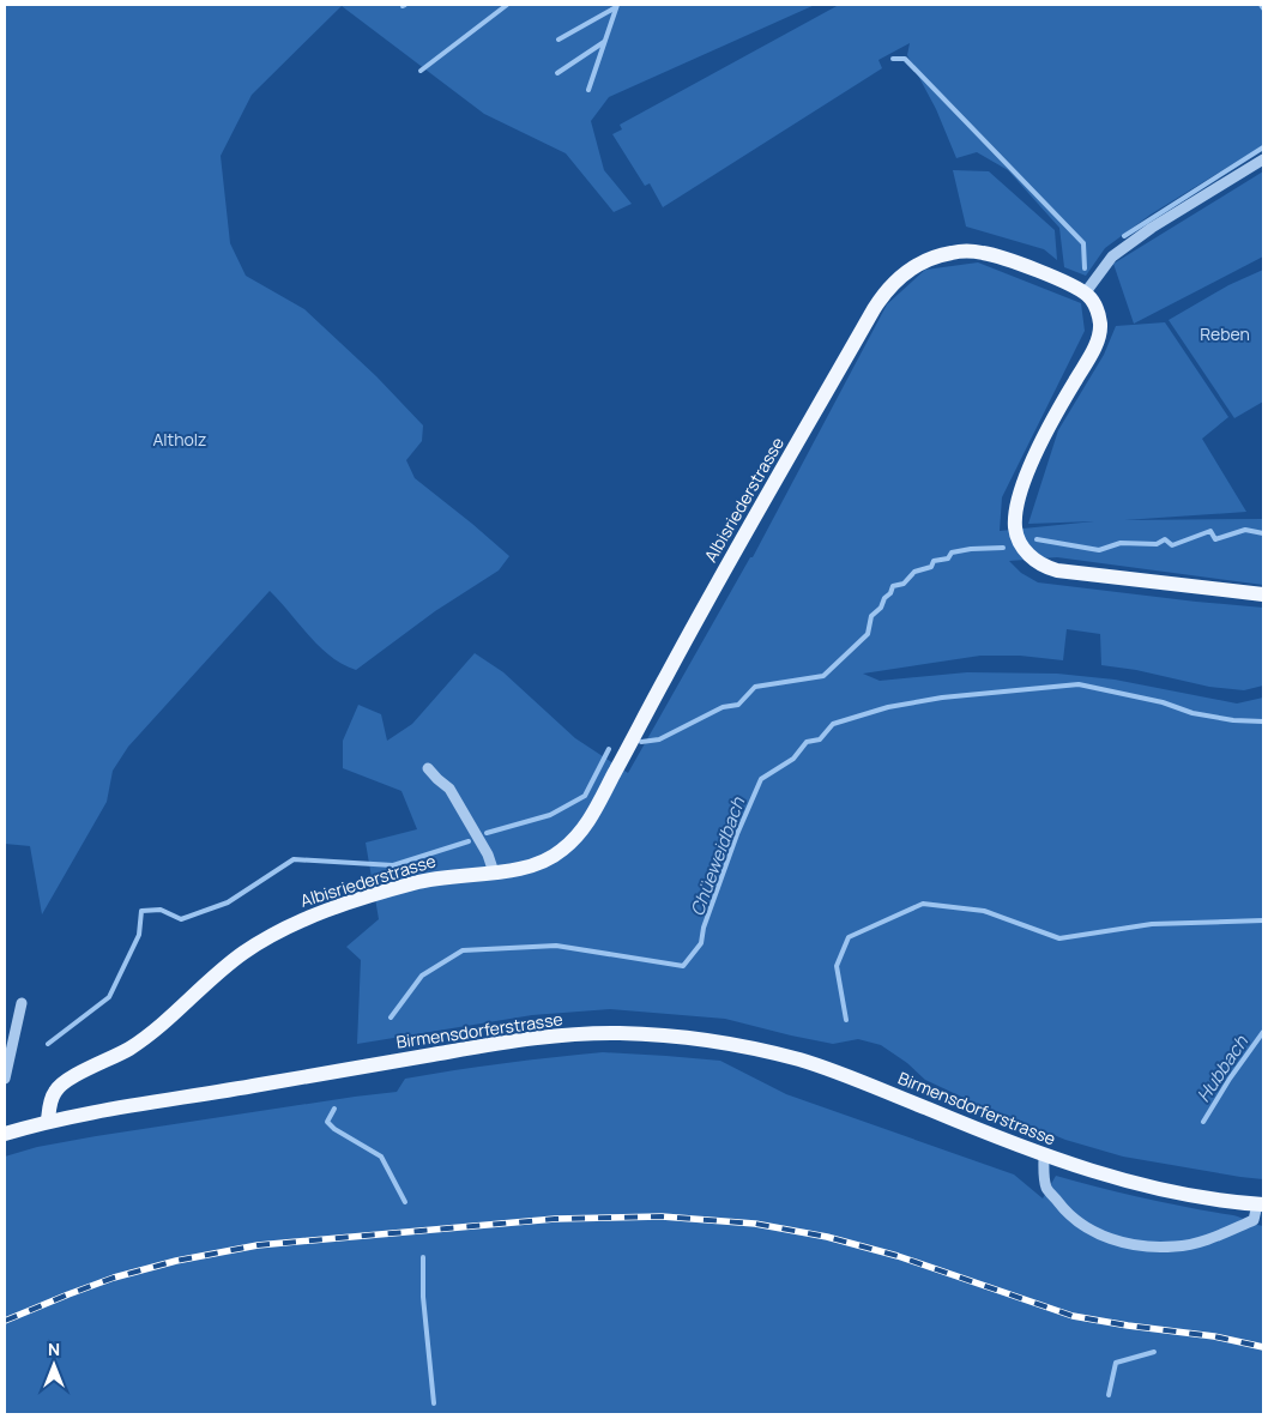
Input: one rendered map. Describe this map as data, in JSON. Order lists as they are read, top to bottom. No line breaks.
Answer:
{"streets":{"main road":["Albisriederstrasse","Birmensdorferstrasse"]},"crossings":[["Albisriederstrasse","Birmensdorferstrasse"]],"water":["Chüeweidbach","Hubbach"],"parks":["Reben","Altholz"],"north":"top"}
